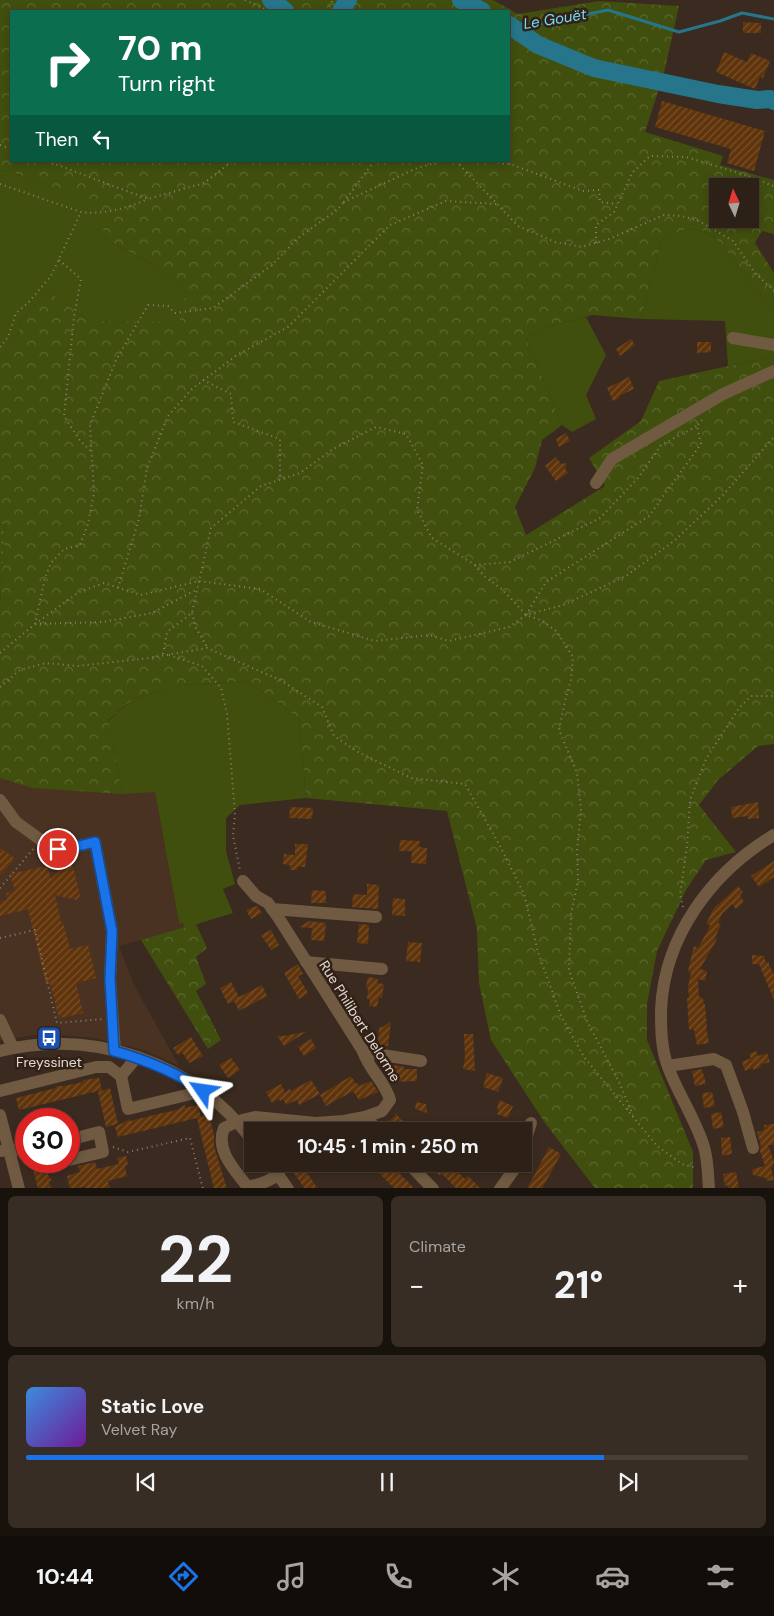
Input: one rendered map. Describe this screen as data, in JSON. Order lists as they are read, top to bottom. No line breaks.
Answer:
{"streets":{"street":["Rue Philibert Delorme"]},"water":["Le Gouët"],"places":{"bus stop":["Freyssinet"]},"north":"top","page":{"turn":["70 m","Turn right"],"then":"Then","limit":"30","trip":"10:45 · 1 min · 250 m","tile":[["22","km/h"],"Climate"],"heat":["−","21°","+"],"song":["Static Love","Velvet Ray"],"tabs":"10:44"}}
